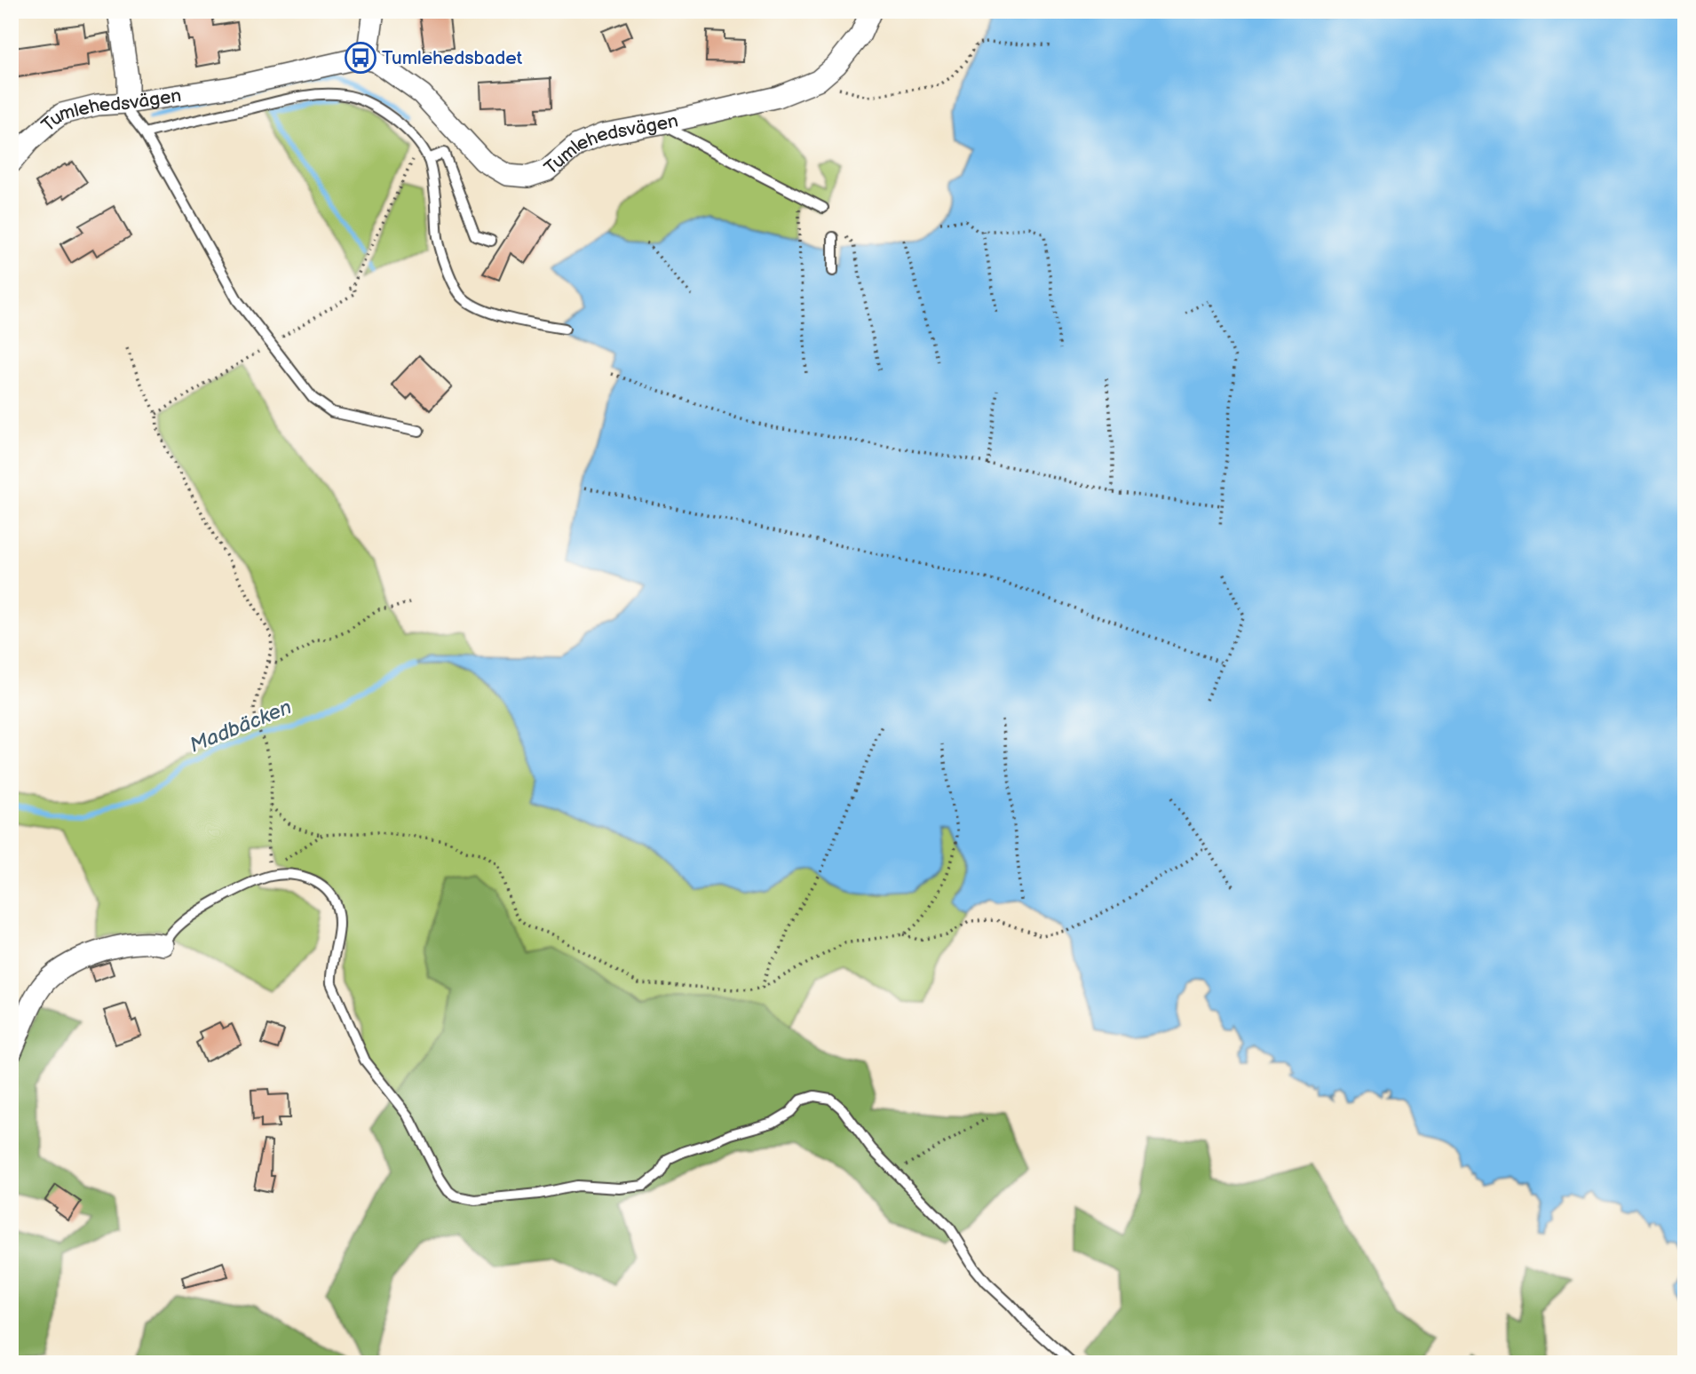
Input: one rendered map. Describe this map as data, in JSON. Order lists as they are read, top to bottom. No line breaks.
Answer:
{"streets":{"street":["Tumlehedsvägen"]},"water":["Madbäcken"],"places":{"bus stop":["Tumlehedsbadet"]}}
